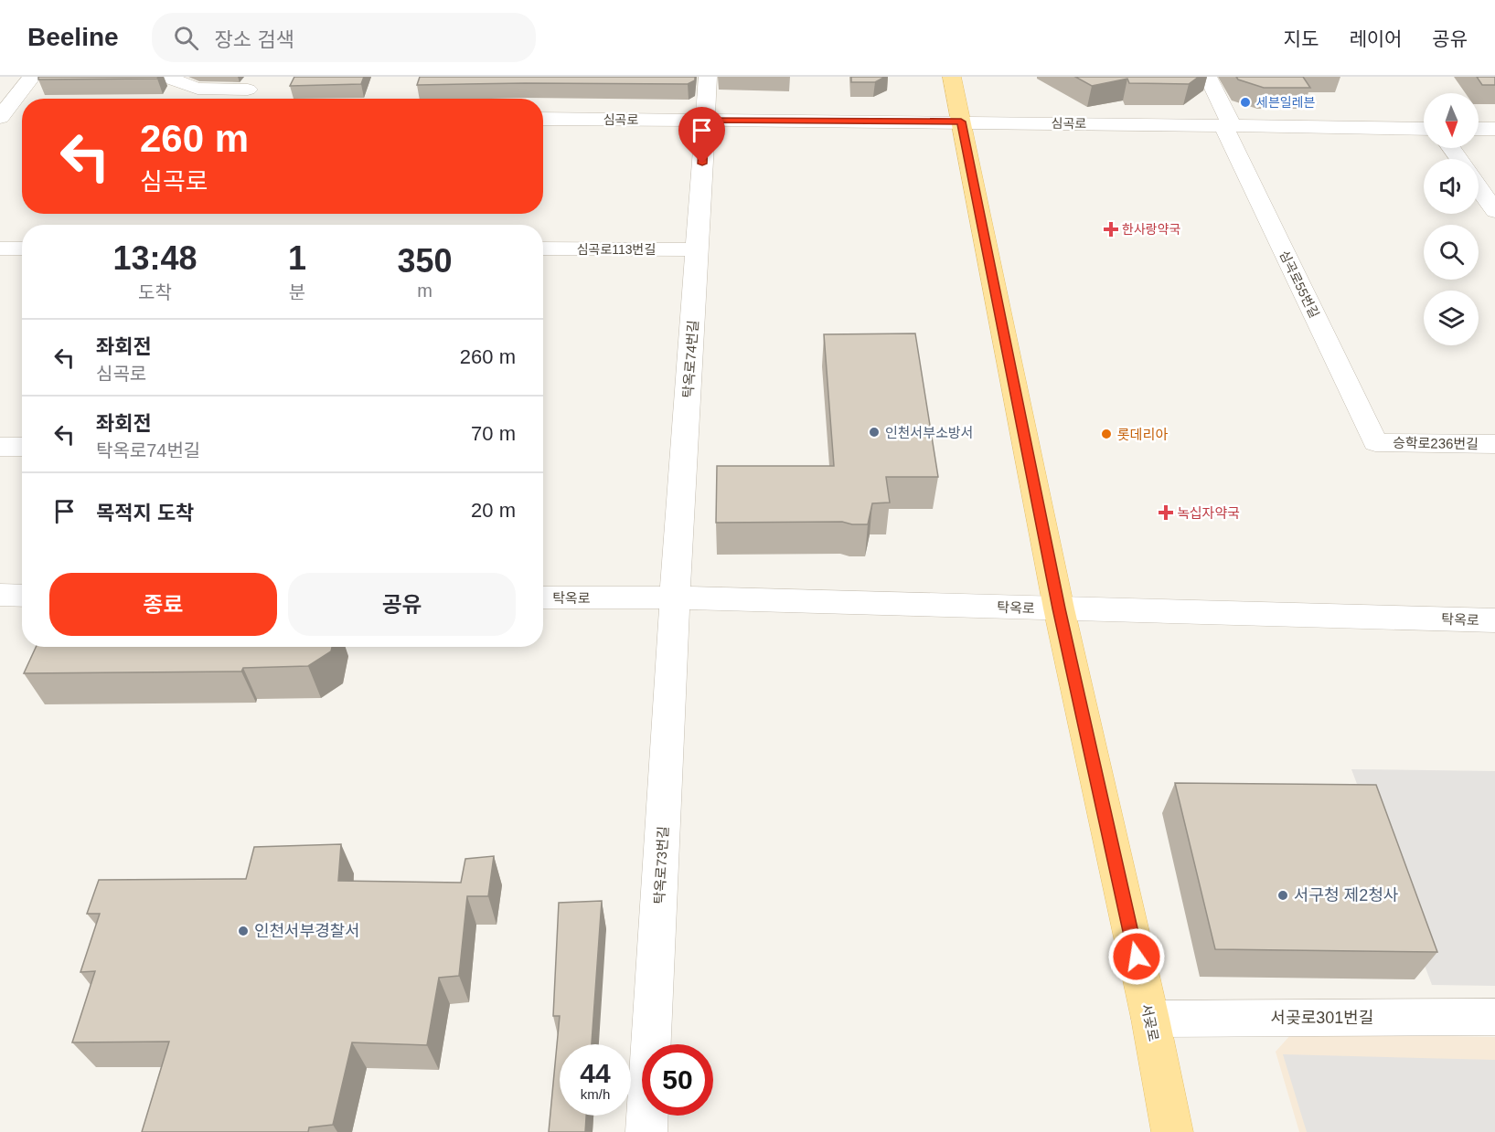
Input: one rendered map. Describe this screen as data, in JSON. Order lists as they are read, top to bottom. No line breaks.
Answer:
{"streets":{"main road":["서곶로"],"street":["심곡로","심곡로113번길","심곡로55번길","탁옥로74번길","승학로236번길","탁옥로","탁옥로73번길","서곶로301번길"]},"crossings":[["심곡로","심곡로55번길"],["심곡로","탁옥로74번길"],["심곡로","서곶로"],["심곡로113번길","탁옥로74번길"],["심곡로55번길","승학로236번길"],["탁옥로74번길","탁옥로"],["탁옥로74번길","탁옥로73번길"],["탁옥로","탁옥로73번길"],["탁옥로","서곶로"],["서곶로301번길","서곶로"]],"places":{"other":["세븐일레븐","인천서부소방서","롯데리아","서구청 제2청사","인천서부경찰서"],"health":["한사랑약국","녹십자약국"]},"north":"bottom","page":{"header":"Beeline","search":"장소 검색","nav":["지도","레이어","공유"],"turn":["260 m","심곡로"],"eta":["13:48","도착","1","분","350","m"],"list":[{"name":"좌회전","note":"심곡로","value":"260 m"},{"name":"좌회전","note":"탁옥로74번길","value":"70 m"},{"name":"목적지 도착","value":"20 m"}],"buttons":["종료","공유"],"speed":"44 km/h","limit":"50"}}
